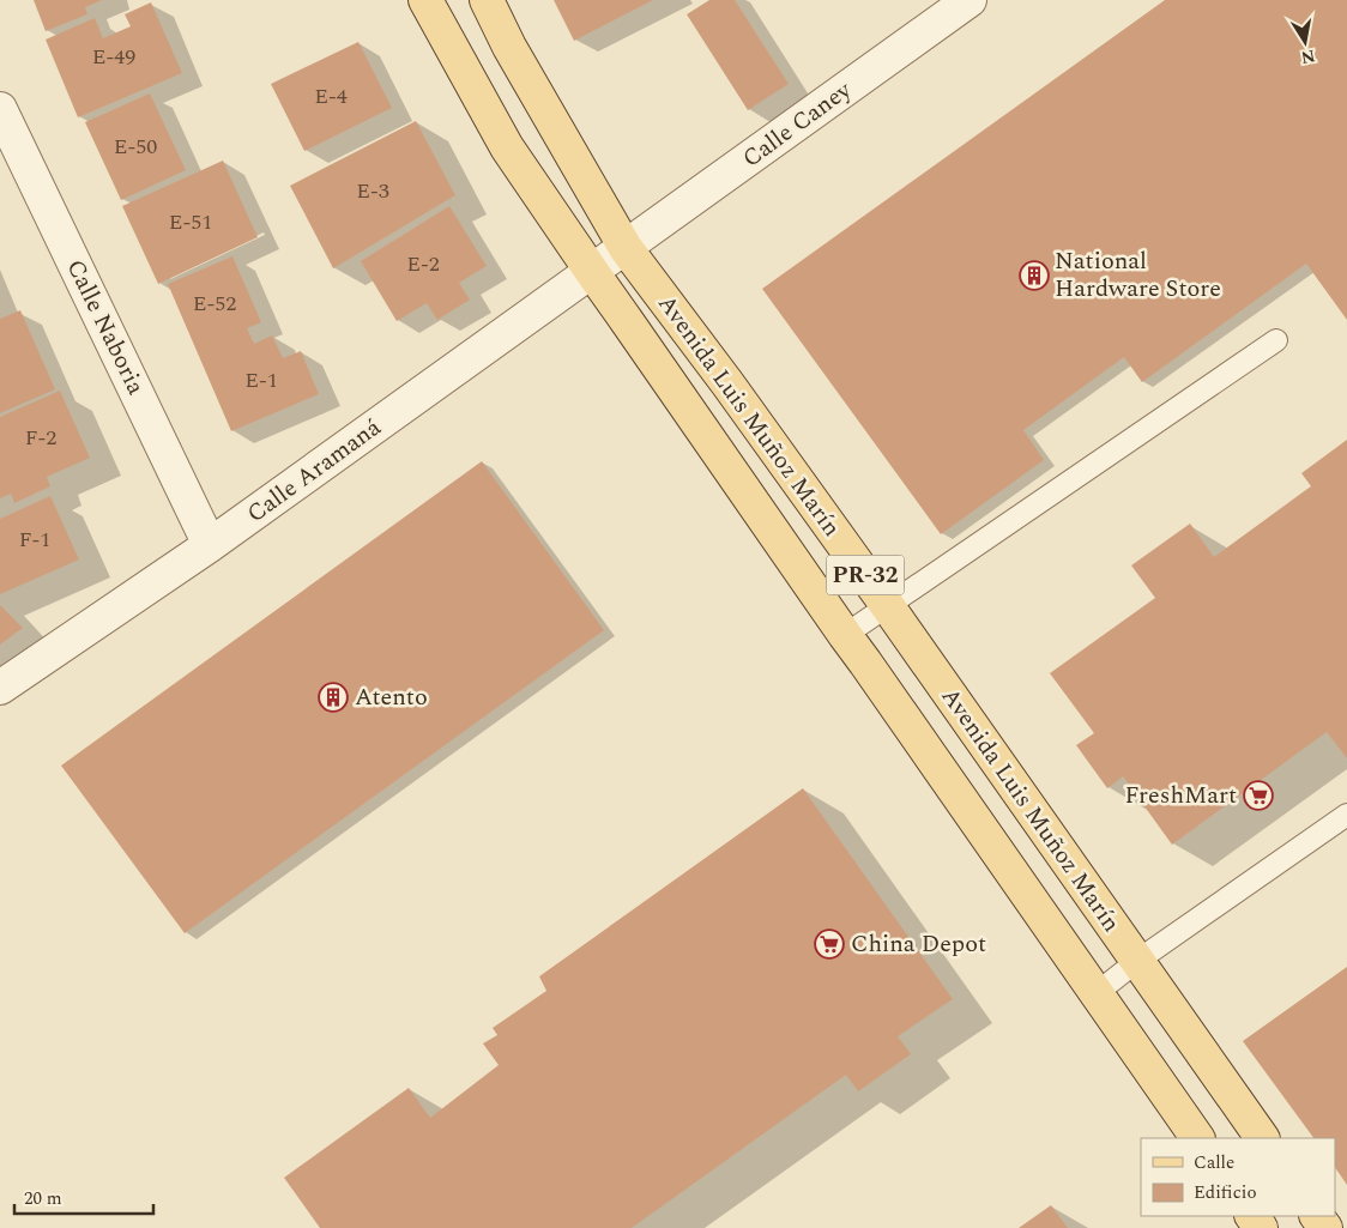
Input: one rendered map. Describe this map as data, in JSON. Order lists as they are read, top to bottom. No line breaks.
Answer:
{"streets":{"main road":["Avenida Luis Muñoz Marín","PR-32"],"street":["Calle Caney","Calle Naboria","Calle Aramaná"]},"crossings":[["Calle Caney","Avenida Luis Muñoz Marín"],["Calle Caney","Calle Aramaná"],["Calle Naboria","Calle Aramaná"],["Avenida Luis Muñoz Marín","Calle Aramaná"]],"places":{"building":["National Hardware Store","Atento"],"supermarket":["FreshMart","China Depot"]},"house_numbers":["E-49","E-4","E-50","E-3","E-51","E-2","E-52","E-1","F-2","F-1"],"legend":["Calle","Edificio"],"scale_bar":"20 m","north":"bottom"}
